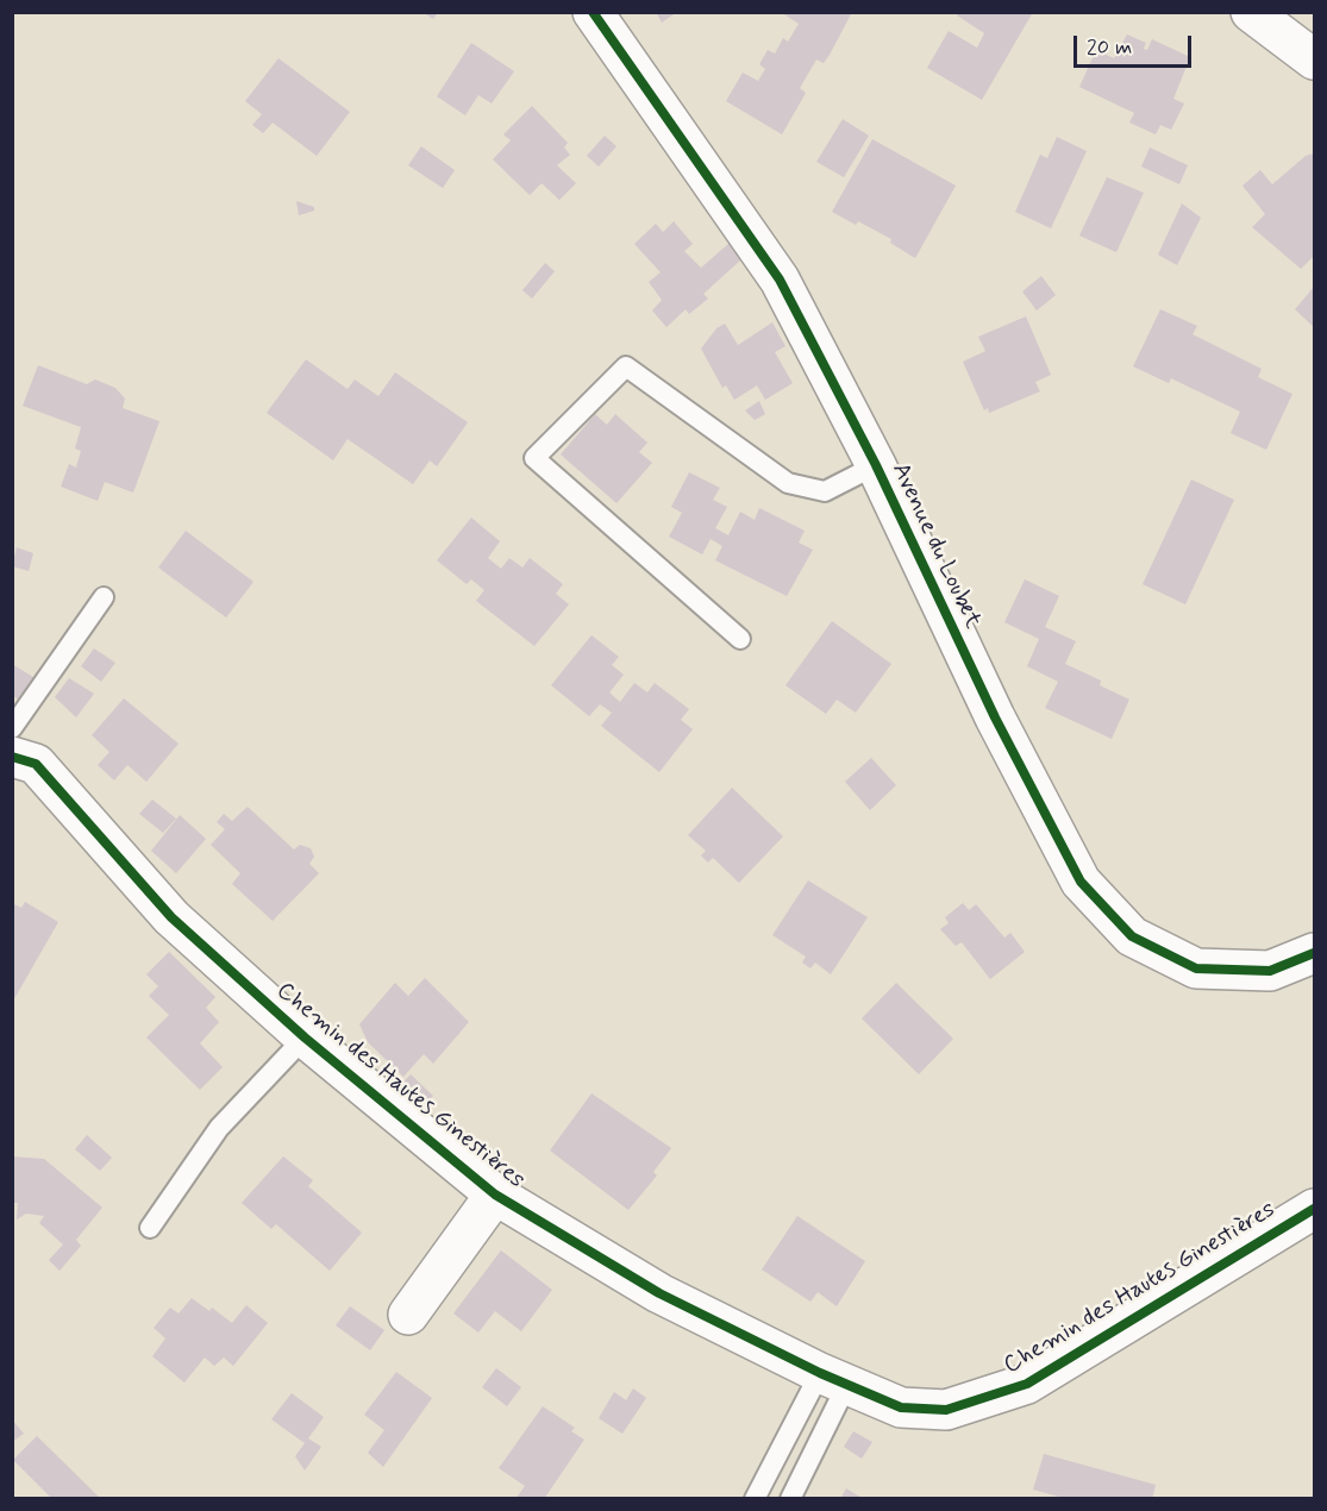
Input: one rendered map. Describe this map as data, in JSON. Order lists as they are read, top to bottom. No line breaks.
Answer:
{"streets":{"street":["Avenue du Loubet","Chemin des Hautes Ginestières"]},"scale_bar":"20 m"}
